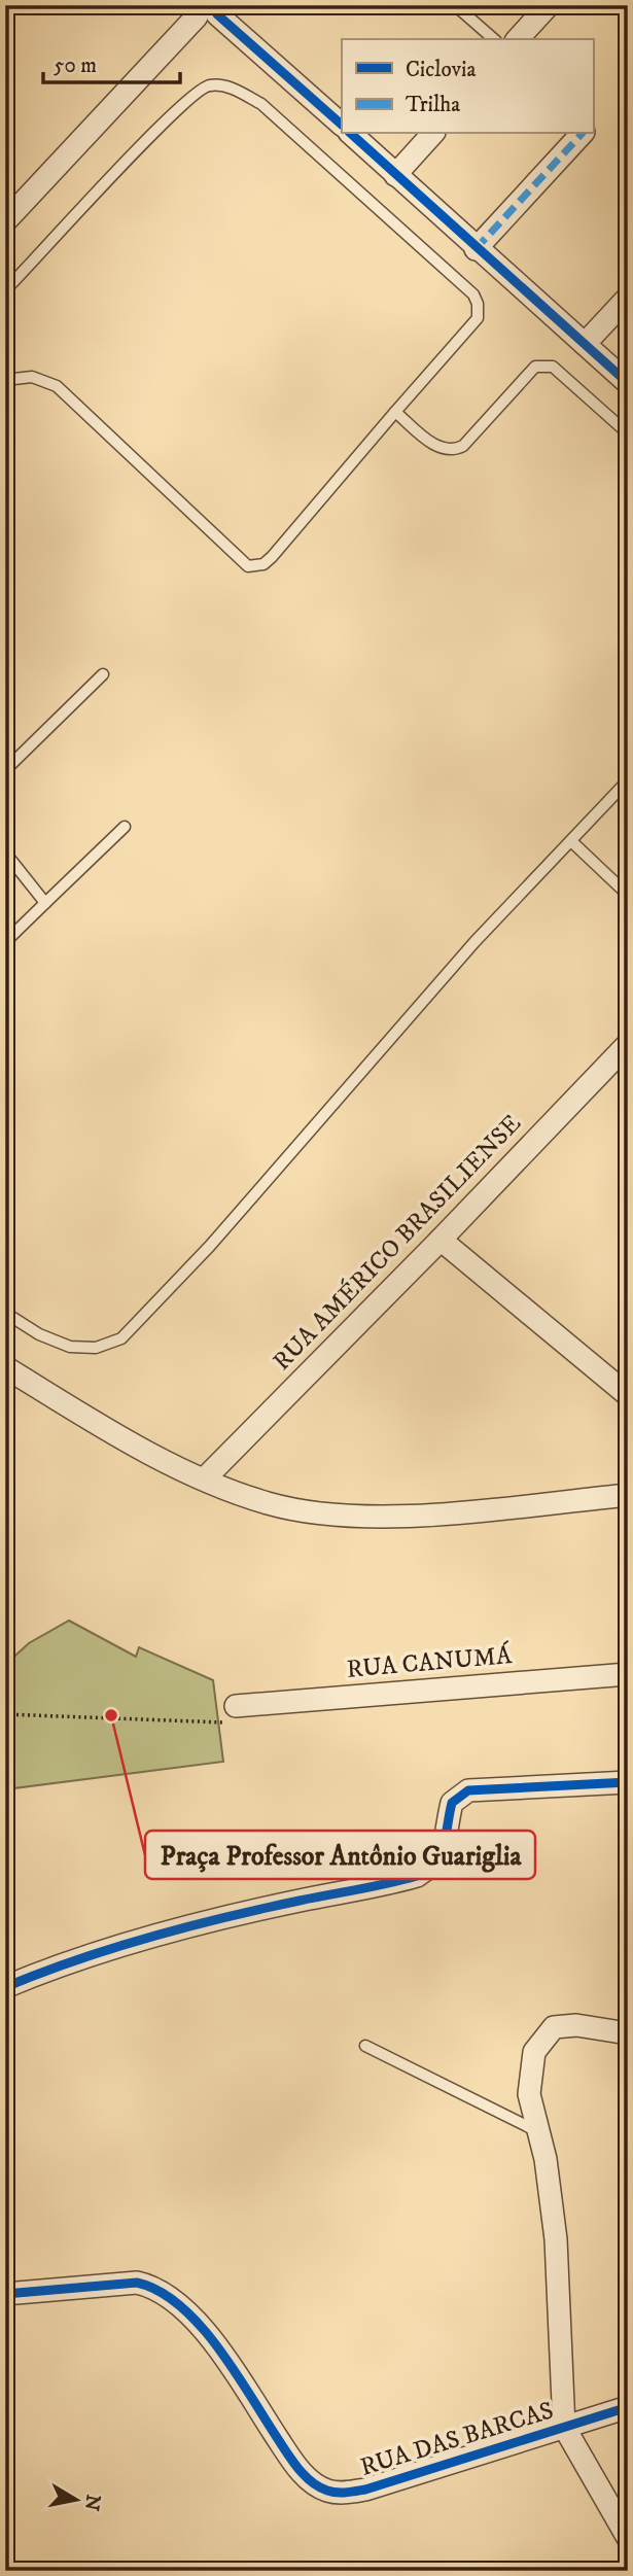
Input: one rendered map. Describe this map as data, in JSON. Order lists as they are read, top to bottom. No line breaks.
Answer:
{"streets":{"street":["RUA AMÉRICO BRASILIENSE","RUA CANUMÁ","RUA DAS BARCAS"]},"places":["Praça Professor Antônio Guariglia"],"legend":["Ciclovia","Trilha"],"scale_bar":"50 m","north":"right"}
